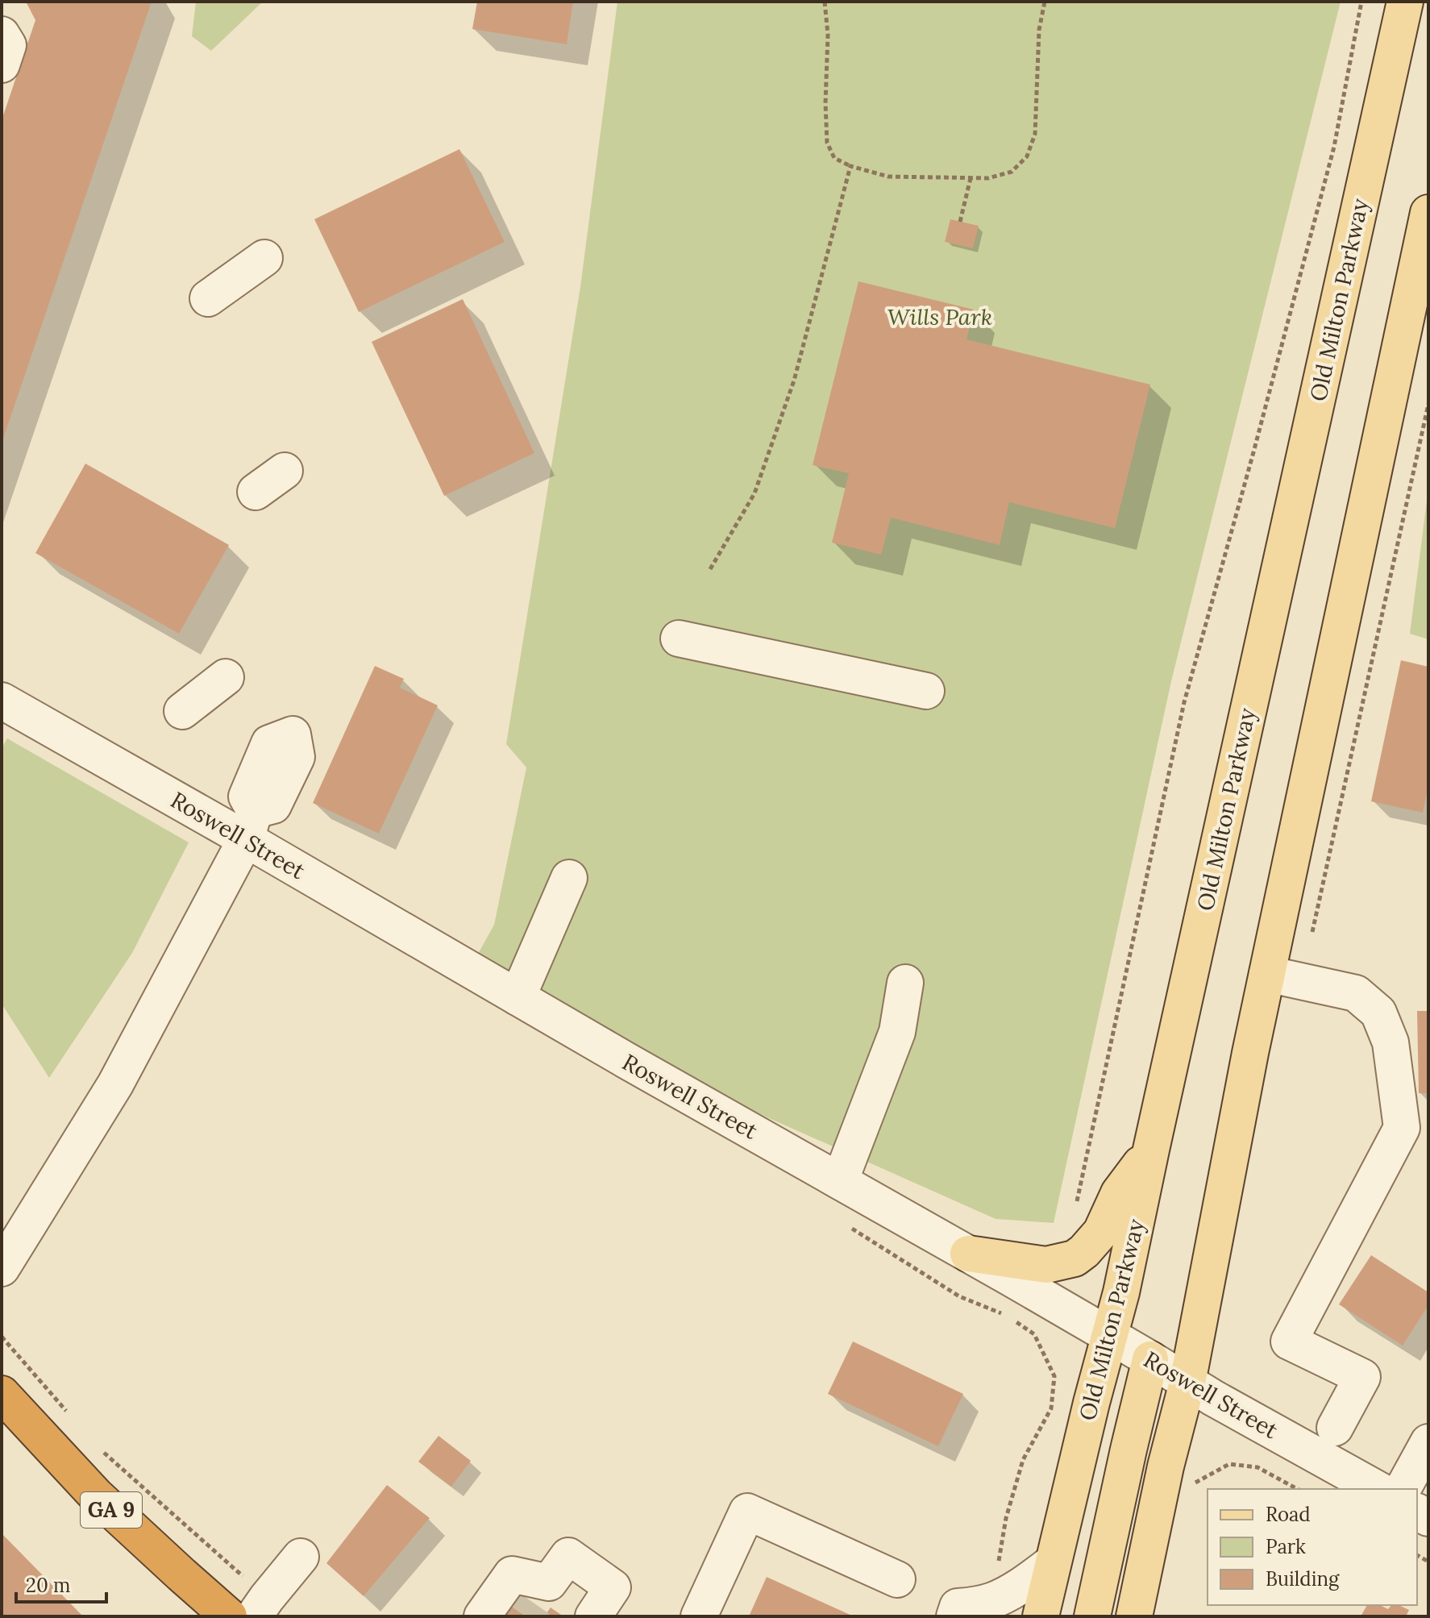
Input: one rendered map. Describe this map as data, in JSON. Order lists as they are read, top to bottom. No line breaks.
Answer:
{"streets":{"highway":["GA 9"],"main road":["Old Milton Parkway"],"street":["Roswell Street"]},"crossings":[["Old Milton Parkway","Roswell Street"]],"parks":["Wills Park"],"legend":["Road","Park","Building"],"scale_bar":"20 m"}
